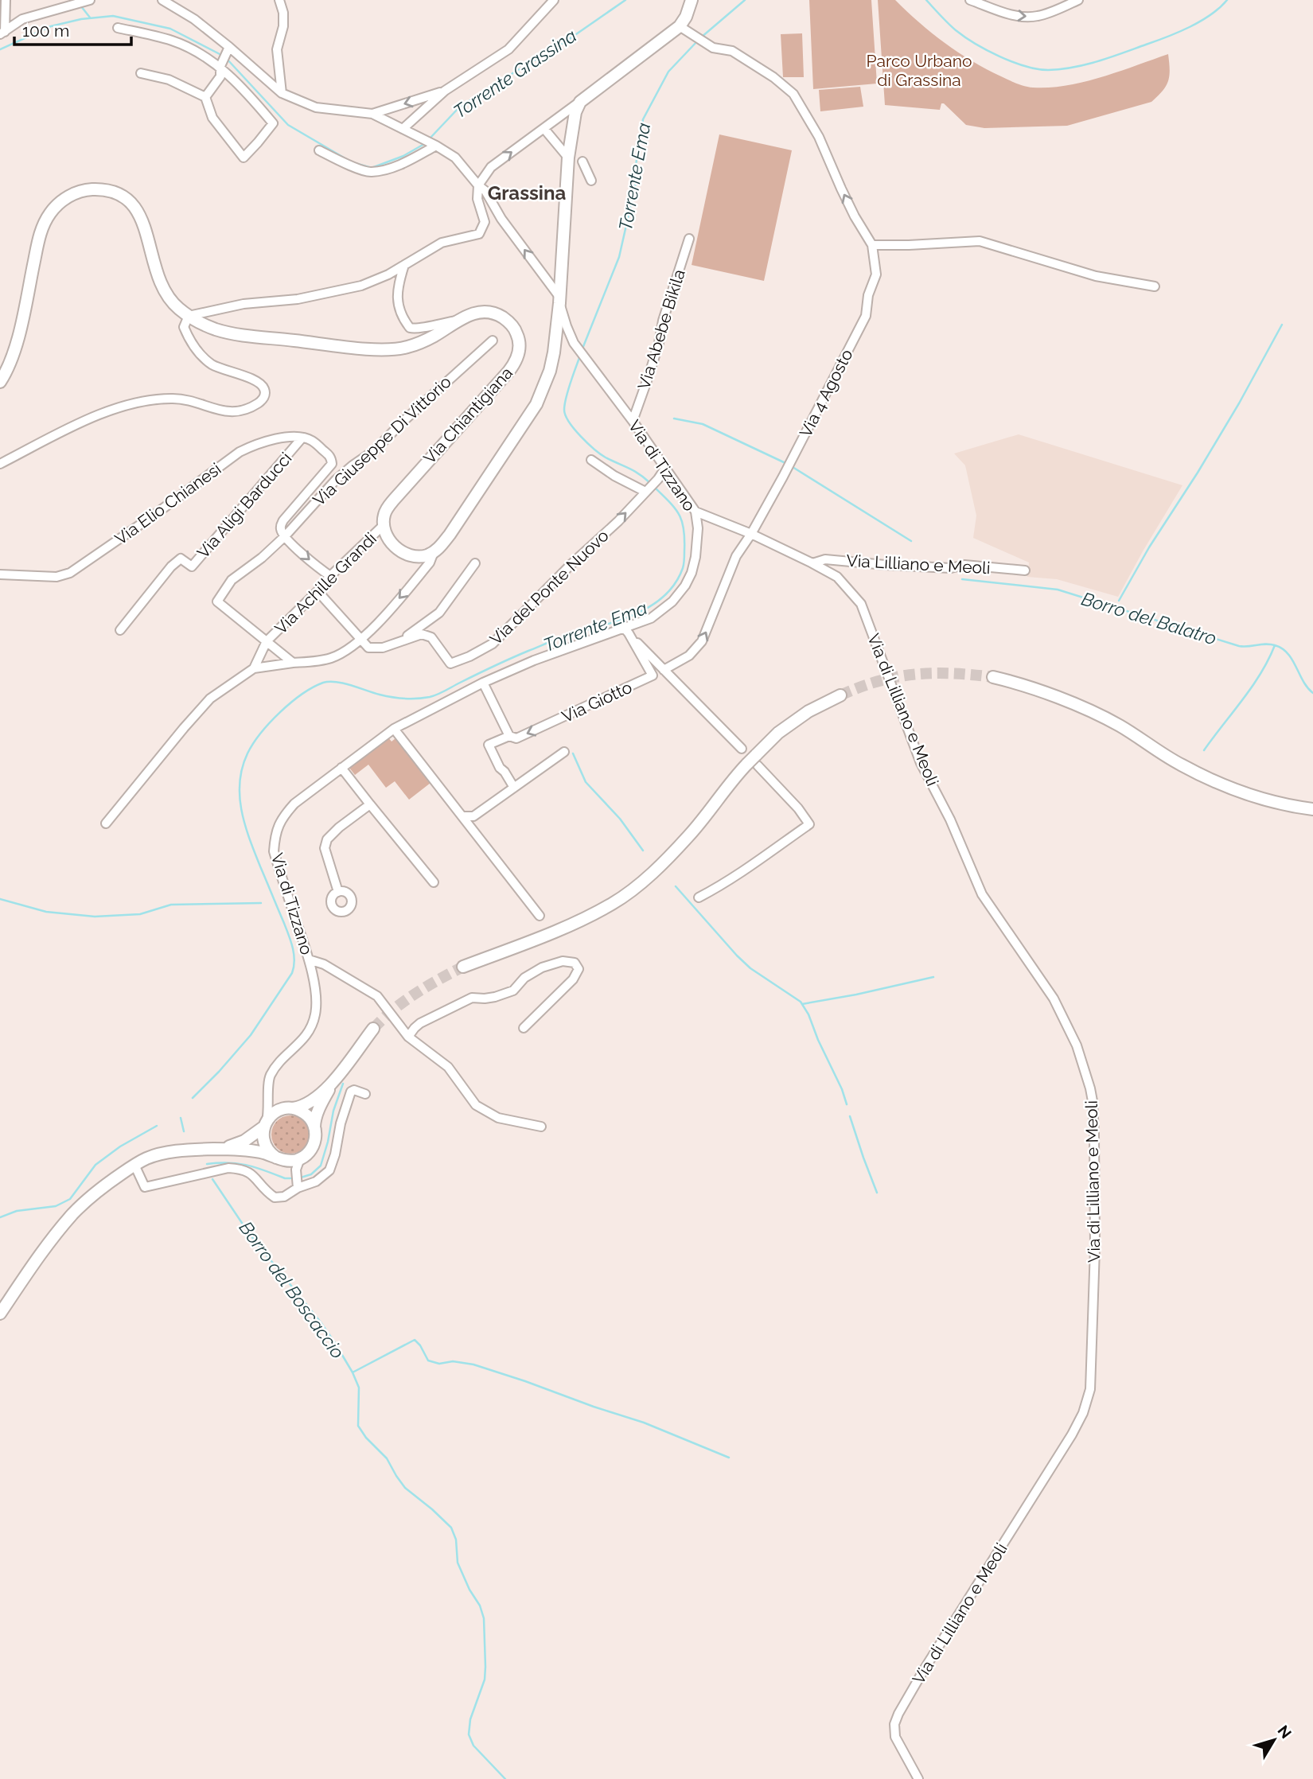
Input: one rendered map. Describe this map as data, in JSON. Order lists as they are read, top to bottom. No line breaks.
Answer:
{"streets":{"main road":["Via Chiantigiana","Via di Tizzano"],"street":["Via Abebe Bikila","Via 4 Agosto","Via Giuseppe Di Vittorio","Via Elio Chianesi","Via Aligi Barducci","Via Lilliano e Meoli","Via Achille Grandi","Via del Ponte Nuovo","Via Giotto","Via di Lilliano e Meoli"]},"crossings":[["Via Abebe Bikila","Via di Tizzano"],["Via 4 Agosto","Via di Lilliano e Meoli"],["Via Chiantigiana","Via Achille Grandi"],["Via Giuseppe Di Vittorio","Via Achille Grandi"],["Via di Tizzano","Via del Ponte Nuovo"],["Via di Tizzano","Via Giotto"],["Via di Tizzano","Via di Lilliano e Meoli"],["Via Elio Chianesi","Via Aligi Barducci"],["Via Lilliano e Meoli","Via di Lilliano e Meoli"]],"districts":["Grassina"],"water":["Torrente Grassina","Torrente Ema","Borro del Balatro","Borro del Boscaccio"],"parks":["Parco Urbano di Grassina"],"scale_bar":"100 m","north":"top right"}
